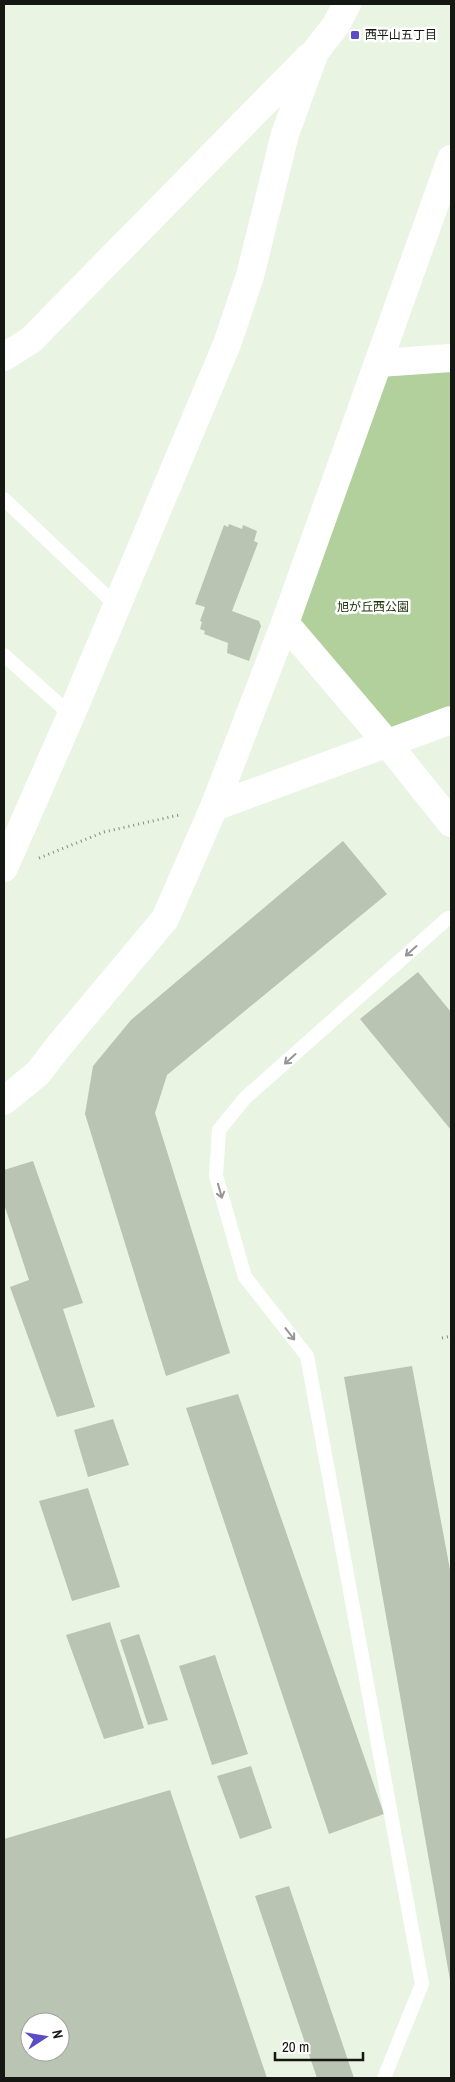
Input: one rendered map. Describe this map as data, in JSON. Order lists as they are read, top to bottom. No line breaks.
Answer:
{"parks":["旭が丘西公園"],"places":{"transit":["西平山五丁目"]},"scale_bar":"20 m","north":"right"}
